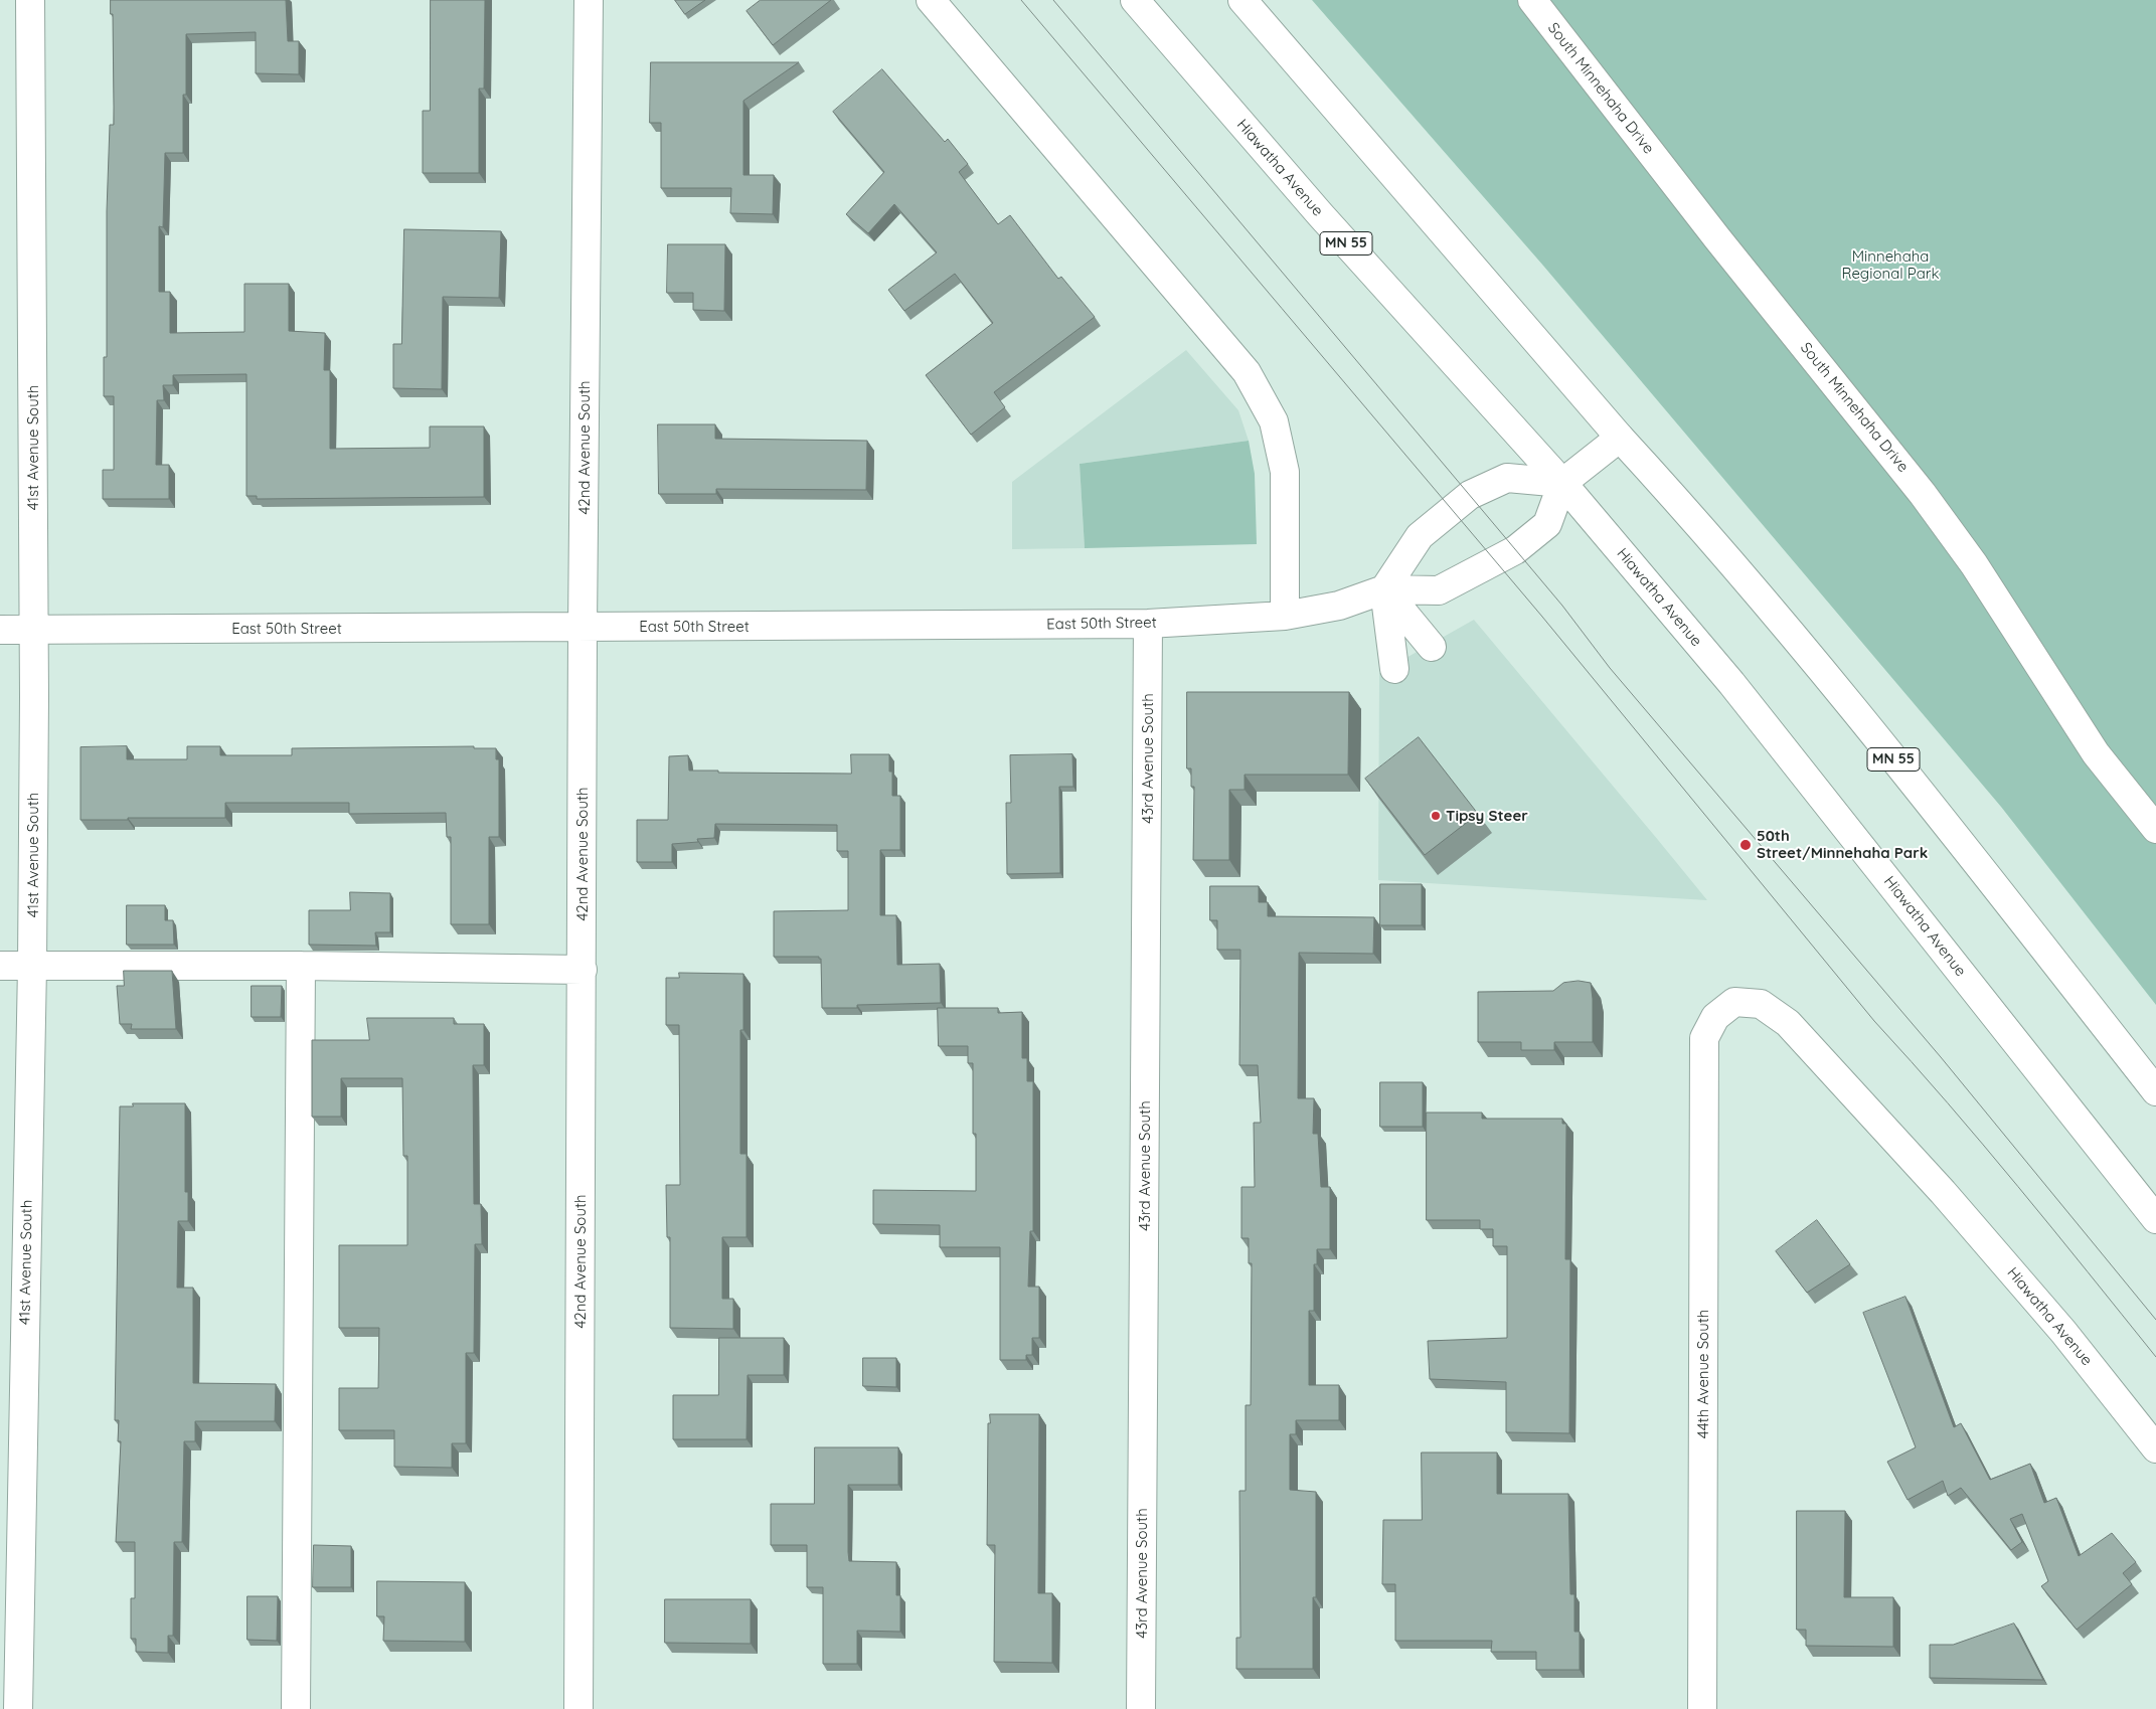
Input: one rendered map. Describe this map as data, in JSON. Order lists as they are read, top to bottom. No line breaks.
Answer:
{"streets":{"main road":["South Minnehaha Drive","Hiawatha Avenue","MN 55","41st Avenue South","42nd Avenue South","East 50th Street","43rd Avenue South","44th Avenue South"]},"crossings":[["Hiawatha Avenue","East 50th Street"],["Hiawatha Avenue","44th Avenue South"],["41st Avenue South","East 50th Street"],["42nd Avenue South","East 50th Street"],["East 50th Street","43rd Avenue South"]],"parks":["Minnehaha Regional Park"],"places":["Tipsy Steer","50th Street/Minnehaha Park"]}
